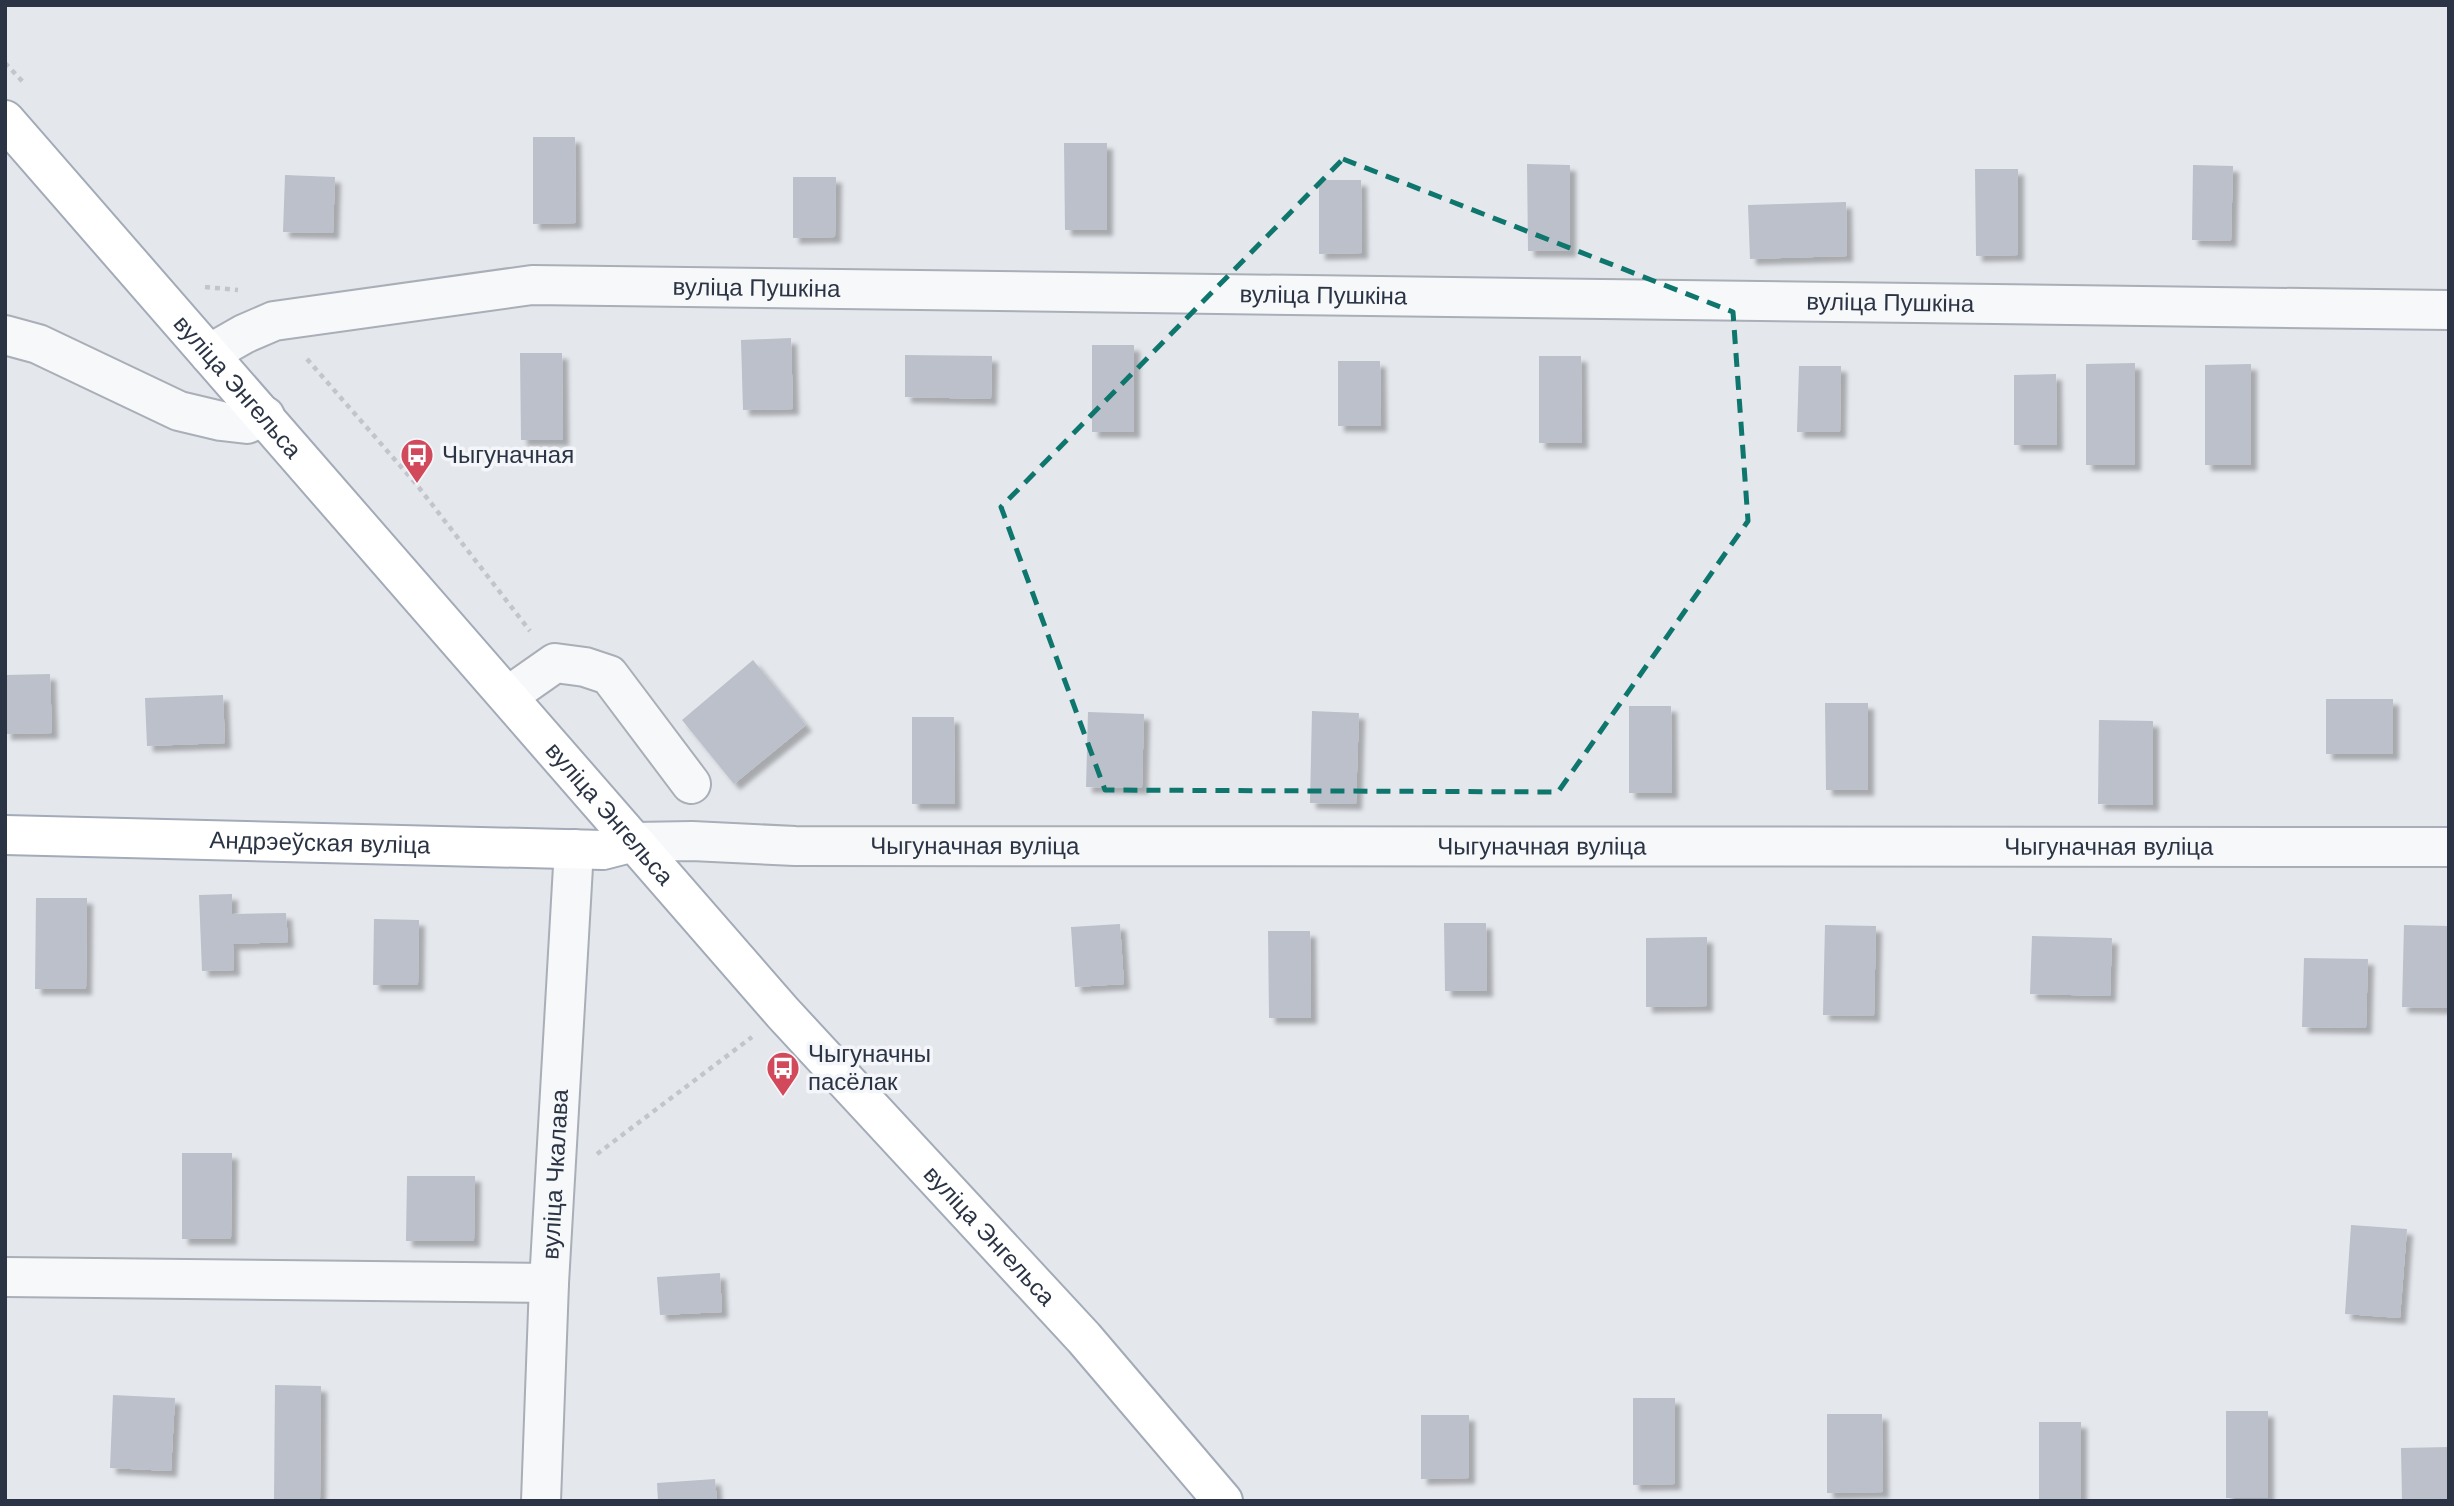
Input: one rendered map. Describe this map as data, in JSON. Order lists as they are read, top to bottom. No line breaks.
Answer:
{"streets":{"main road":["вуліца Энгельса","Андрэеўская вуліца"],"street":["вуліца Пушкіна","Чыгуначная вуліца","вуліца Чкалава"]},"crossings":[["вуліца Пушкіна","вуліца Энгельса"],["вуліца Энгельса","Андрэеўская вуліца"],["вуліца Энгельса","Чыгуначная вуліца"],["Андрэеўская вуліца","Чыгуначная вуліца"],["Андрэеўская вуліца","вуліца Чкалава"]],"places":{"bus stop":["Чыгуначная","Чыгуначны пасёлак"]}}
